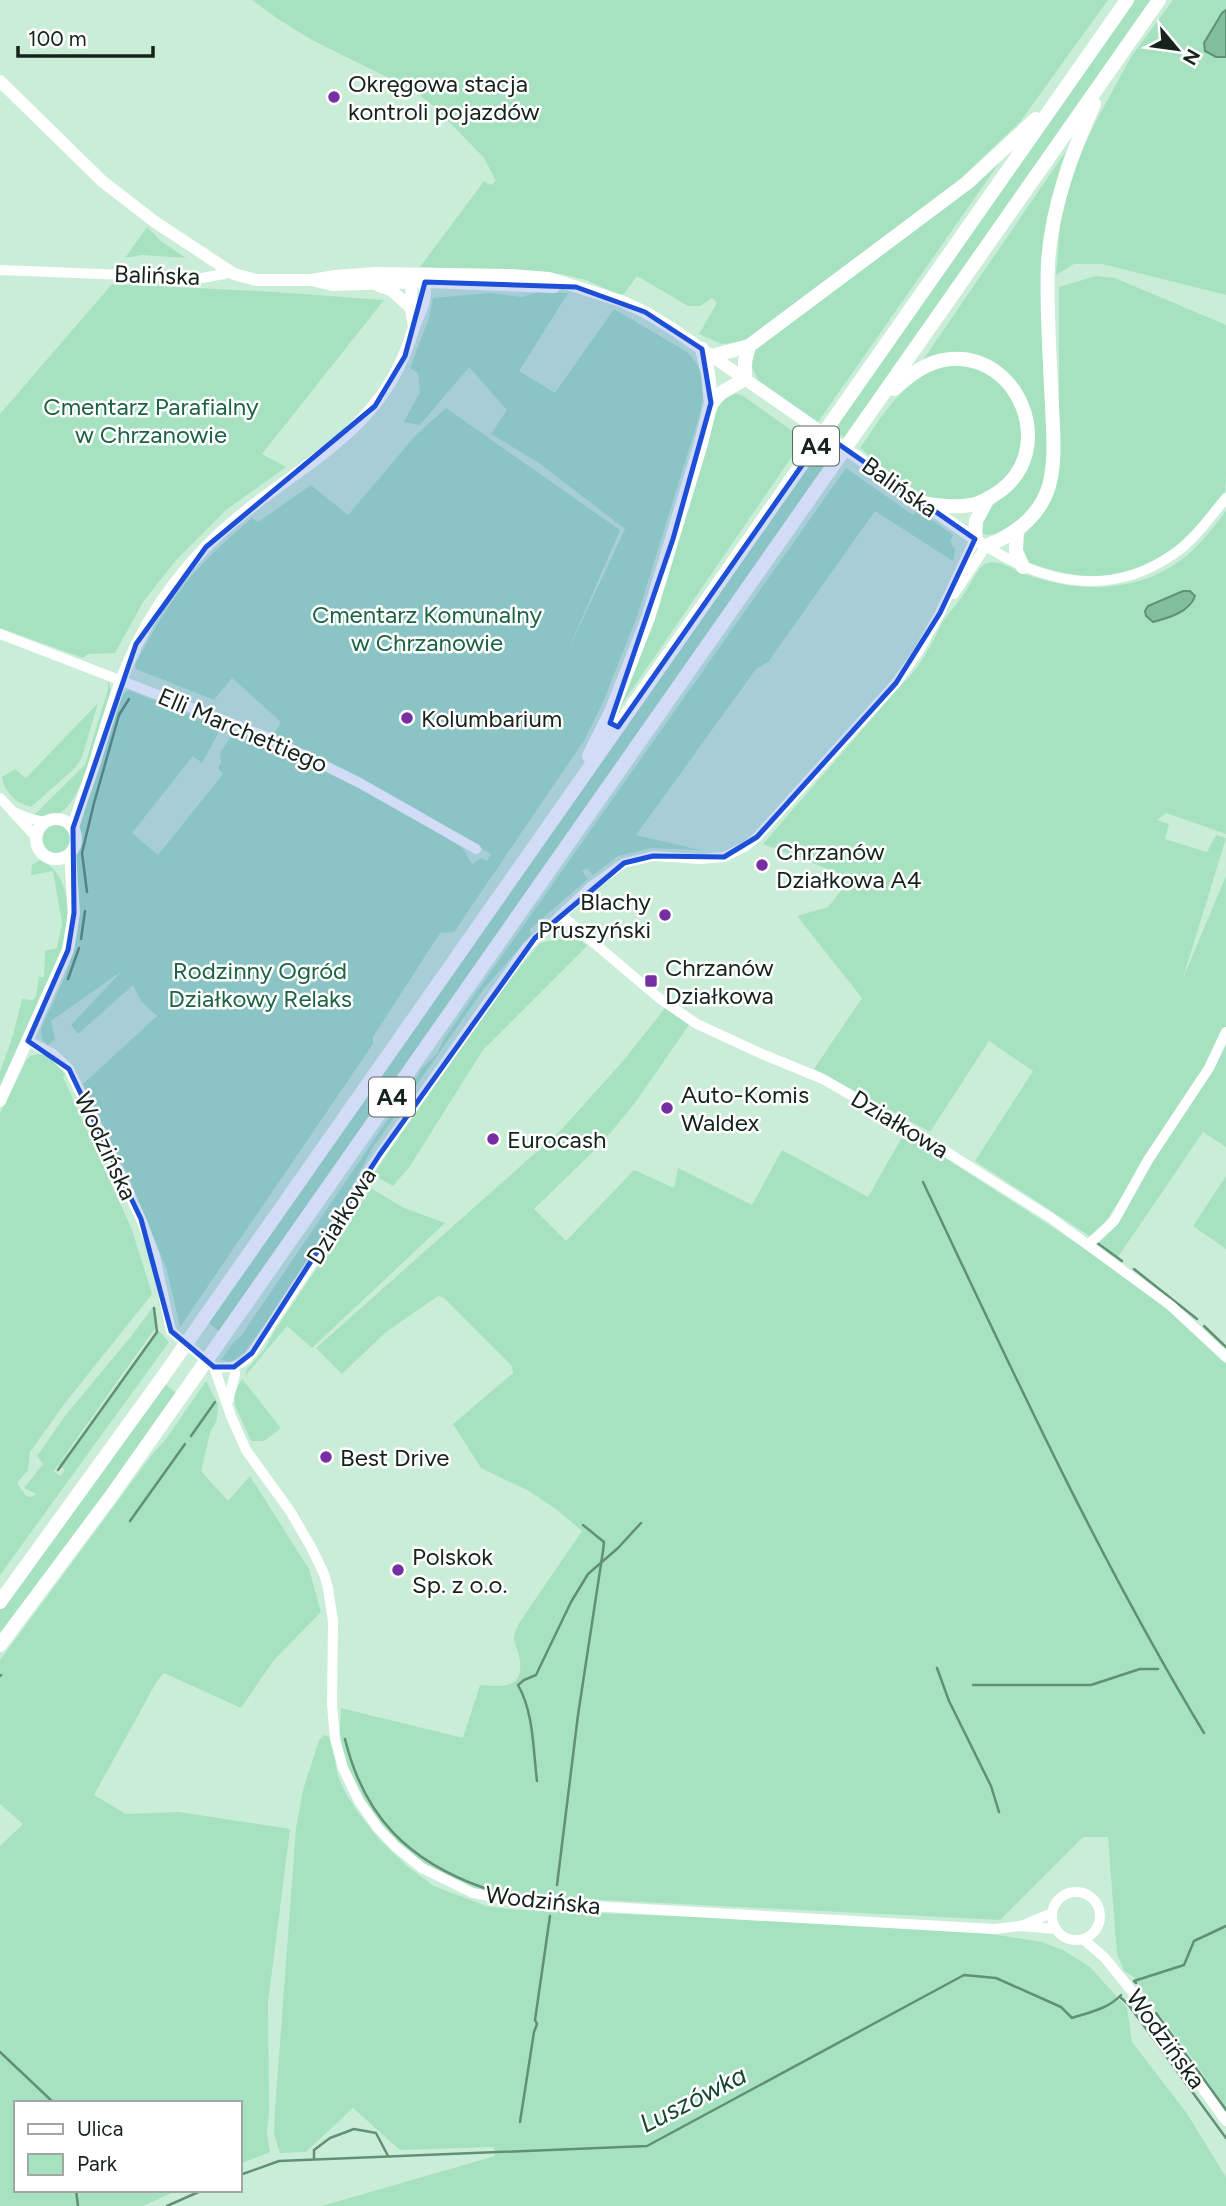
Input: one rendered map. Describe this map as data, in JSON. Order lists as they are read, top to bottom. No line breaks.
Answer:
{"streets":{"highway":["A4"],"main road":["Balińska"],"street":["Elli Marchettiego","Działkowa","Wodzińska"]},"crossings":[["Balińska","Działkowa"]],"water":["Luszówka"],"parks":["Cmentarz Parafialny w Chrzanowie","Cmentarz Komunalny w Chrzanowie","Rodzinny Ogród Działkowy Relaks"],"places":{"other":["Okręgowa stacja kontroli pojazdów","Kolumbarium","Chrzanów Działkowa A4","Blachy Pruszyński","Auto-Komis Waldex","Eurocash","Best Drive","Polskok Sp. z o.o."],"transit":["Chrzanów Działkowa"]},"legend":["Ulica","Park"],"scale_bar":"100 m","north":"bottom right"}
